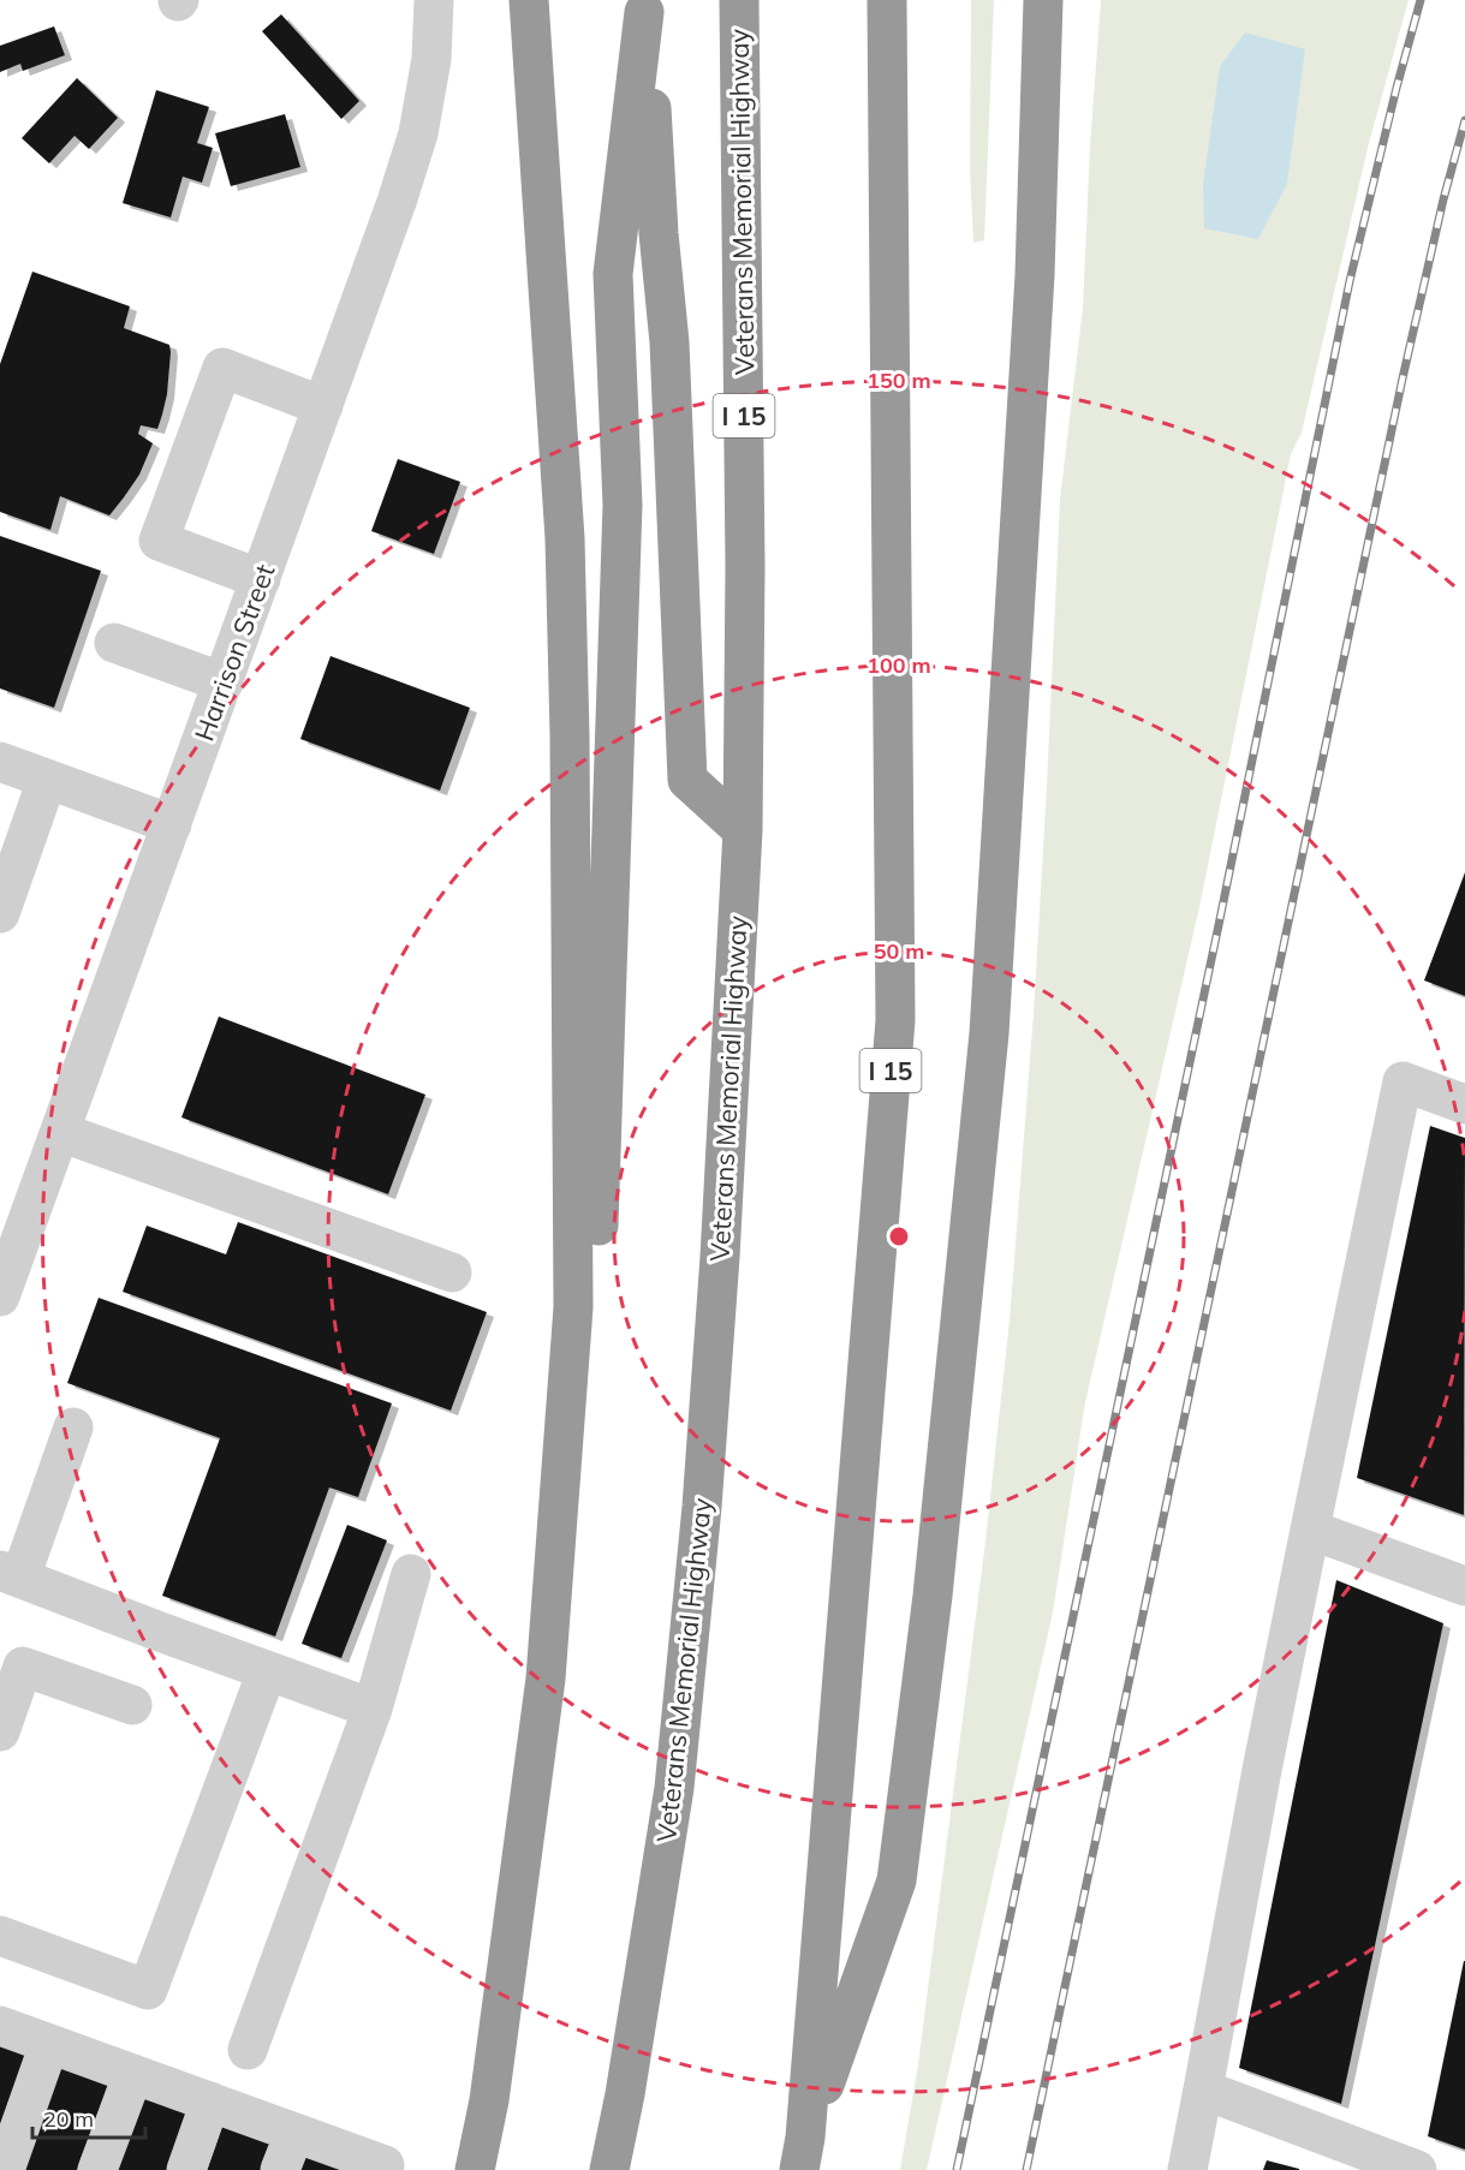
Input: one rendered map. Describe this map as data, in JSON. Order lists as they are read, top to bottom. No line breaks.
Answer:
{"streets":{"highway":["Veterans Memorial Highway","I 15"],"street":["Harrison Street"]},"scale_bar":"20 m","rings":["150 m","100 m","50 m"]}
